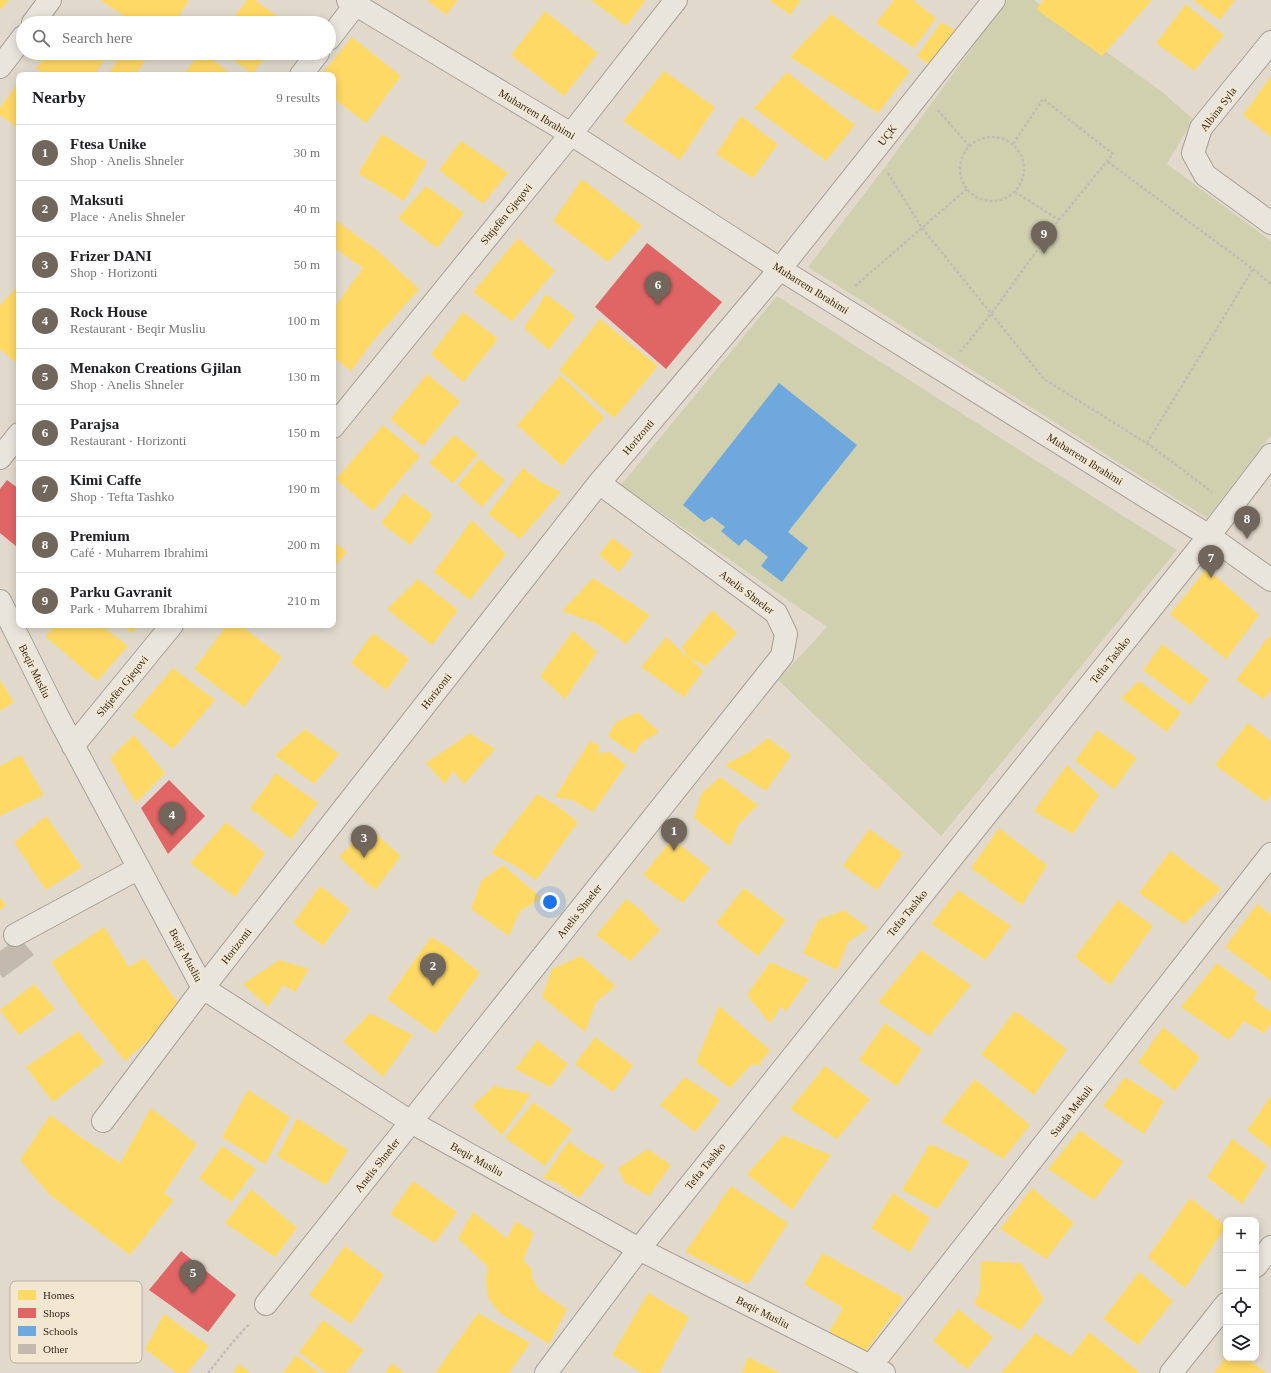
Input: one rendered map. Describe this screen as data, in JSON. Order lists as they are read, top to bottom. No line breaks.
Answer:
{"streets":{"street":["Albina Syla","Muharrem Ibrahimi","UÇK","Shtjefën Gjeqovi","Horizonti","Anelis Shneler","Tefta Tashko","Beqir Musliu","Suada Mekuli"]},"crossings":[["Muharrem Ibrahimi","UÇK"],["Muharrem Ibrahimi","Shtjefën Gjeqovi"],["Muharrem Ibrahimi","Horizonti"],["Muharrem Ibrahimi","Tefta Tashko"],["UÇK","Horizonti"],["Shtjefën Gjeqovi","Beqir Musliu"],["Horizonti","Anelis Shneler"],["Horizonti","Beqir Musliu"],["Anelis Shneler","Beqir Musliu"],["Tefta Tashko","Beqir Musliu"],["Beqir Musliu","Suada Mekuli"]],"legend":["Homes","Shops","Schools","Other"],"page":{"search":"Search here","heading":["Nearby","9 results"],"list":[{"mark":"1","name":"Ftesa Unike","note":"Shop · Anelis Shneler","value":"30 m"},{"mark":"2","name":"Maksuti","note":"Place · Anelis Shneler","value":"40 m"},{"mark":"3","name":"Frizer DANI","note":"Shop · Horizonti","value":"50 m"},{"mark":"4","name":"Rock House","note":"Restaurant · Beqir Musliu","value":"100 m"},{"mark":"5","name":"Menakon Creations Gjilan","note":"Shop · Anelis Shneler","value":"130 m"},{"mark":"6","name":"Parajsa","note":"Restaurant · Horizonti","value":"150 m"},{"mark":"7","name":"Kimi Caffe","note":"Shop · Tefta Tashko","value":"190 m"},{"mark":"8","name":"Premium","note":"Café · Muharrem Ibrahimi","value":"200 m"},{"mark":"9","name":"Parku Gavranit","note":"Park · Muharrem Ibrahimi","value":"210 m"}],"pins":["9","6","8","7","4","1","3","2","5"],"map_buttons":["+","−"]}}
